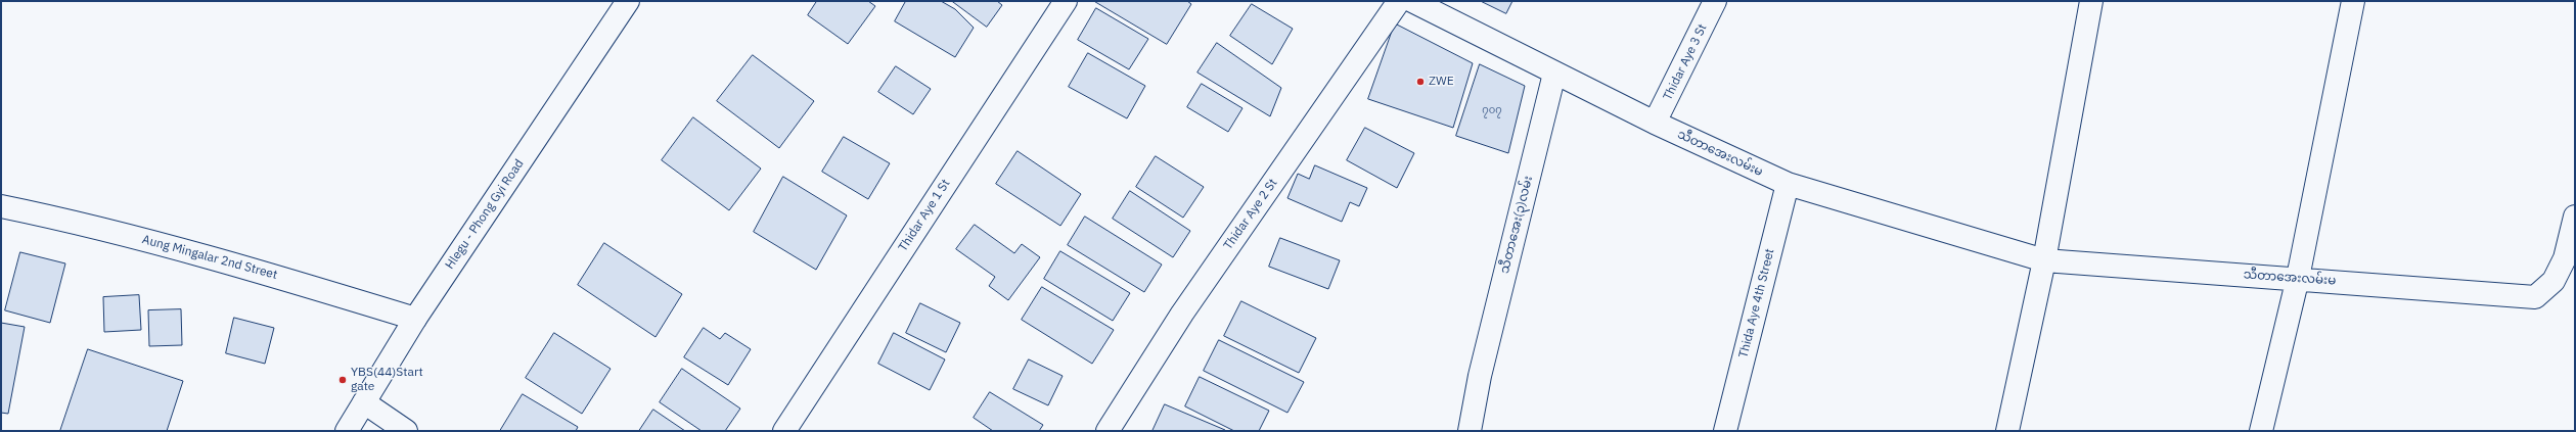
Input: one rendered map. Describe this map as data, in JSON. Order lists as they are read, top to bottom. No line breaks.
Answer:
{"streets":{"street":["Thidar Aye 3 St","သီတာအေးလမ်းမ","Hlegu - Phong Gyi Road","Thidar Aye 2 St","Thidar Aye 1 St","သီတာအေး(၃)လမ်း","Aung Mingalar 2nd Street","Thida Aye 4th Street"]},"crossings":[["Thidar Aye 3 St","သီတာအေးလမ်းမ"],["သီတာအေးလမ်းမ","သီတာအေး(၃)လမ်း"],["သီတာအေးလမ်းမ","Thida Aye 4th Street"],["Hlegu - Phong Gyi Road","Aung Mingalar 2nd Street"]],"places":["ZWE","YBS(44)Start gate"],"house_numbers":["၇၀၇"]}
